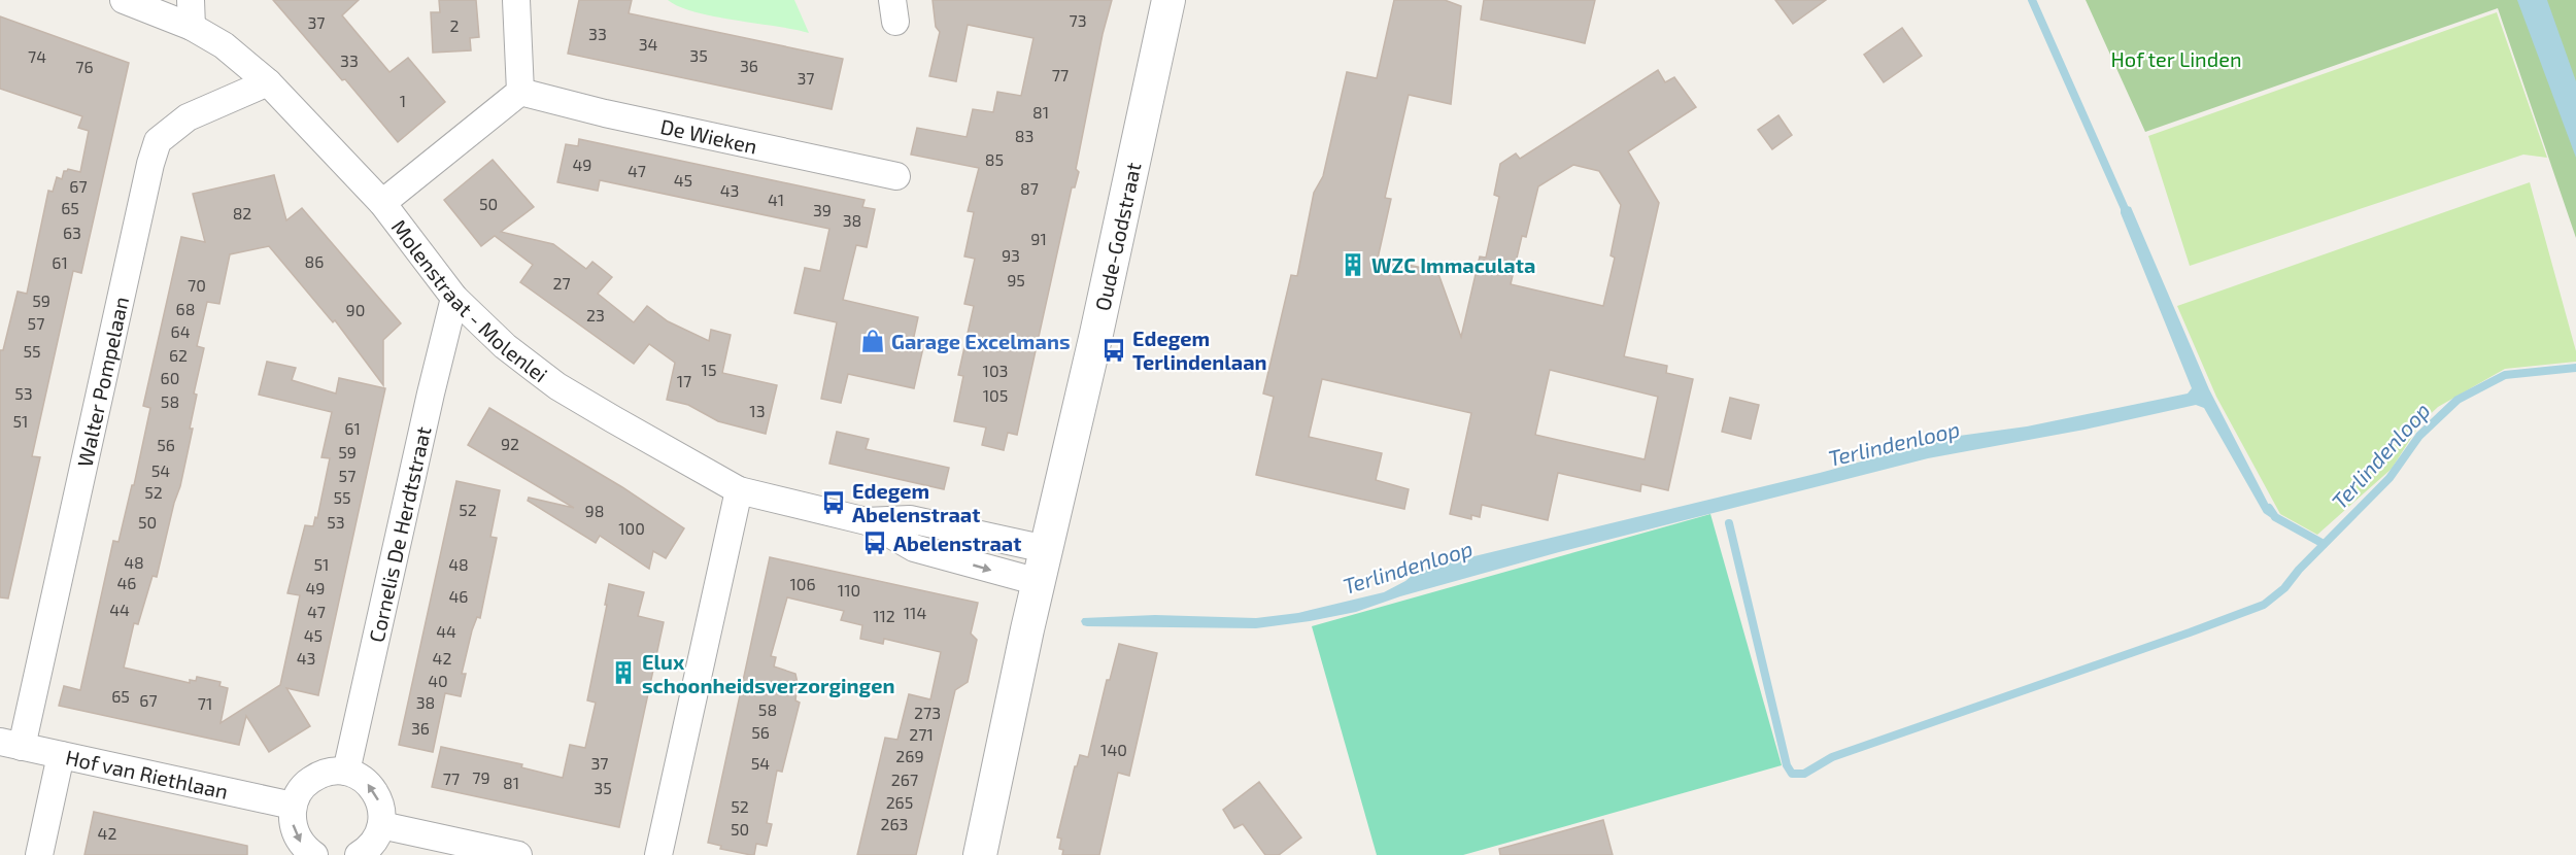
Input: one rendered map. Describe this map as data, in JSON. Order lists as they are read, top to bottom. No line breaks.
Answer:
{"streets":{"street":["De Wieken","Oude-Godstraat","Molenstraat - Molenlei","Walter Pompelaan","Cornelis De Herdtstraat","Hof van Riethlaan"]},"crossings":[["Molenstraat - Molenlei","Walter Pompelaan"],["Molenstraat - Molenlei","Cornelis De Herdtstraat"],["Walter Pompelaan","Hof van Riethlaan"]],"water":["Terlindenloop"],"parks":["Hof ter Linden"],"places":{"building":["WZC Immaculata","Elux schoonheidsverzorgingen"],"shop":["Garage Excelmans"],"bus stop":["Edegem Terlindenlaan","Edegem Abelenstraat","Abelenstraat"]},"house_numbers":["73","37","2","33","34","35","74","33","36","76","77","37","1","81","83","85","49","47","45","67","87","43","41","50","65","39","82","38","63","91","93","86","61","95","27","70","59","68","90","23","57","64","55","62","15","103","60","17","53","105","58","13","51","61","92","56","59","54","57","52","55","52","98","50","53","100","48","51","48","46","106","49","110","46","44","47","114","112","44","45","43","42","40","65","67","38","71","58","273","36","56","271","140","269","37","54","79","77","267","81","35","265","52","263","50","42"]}
